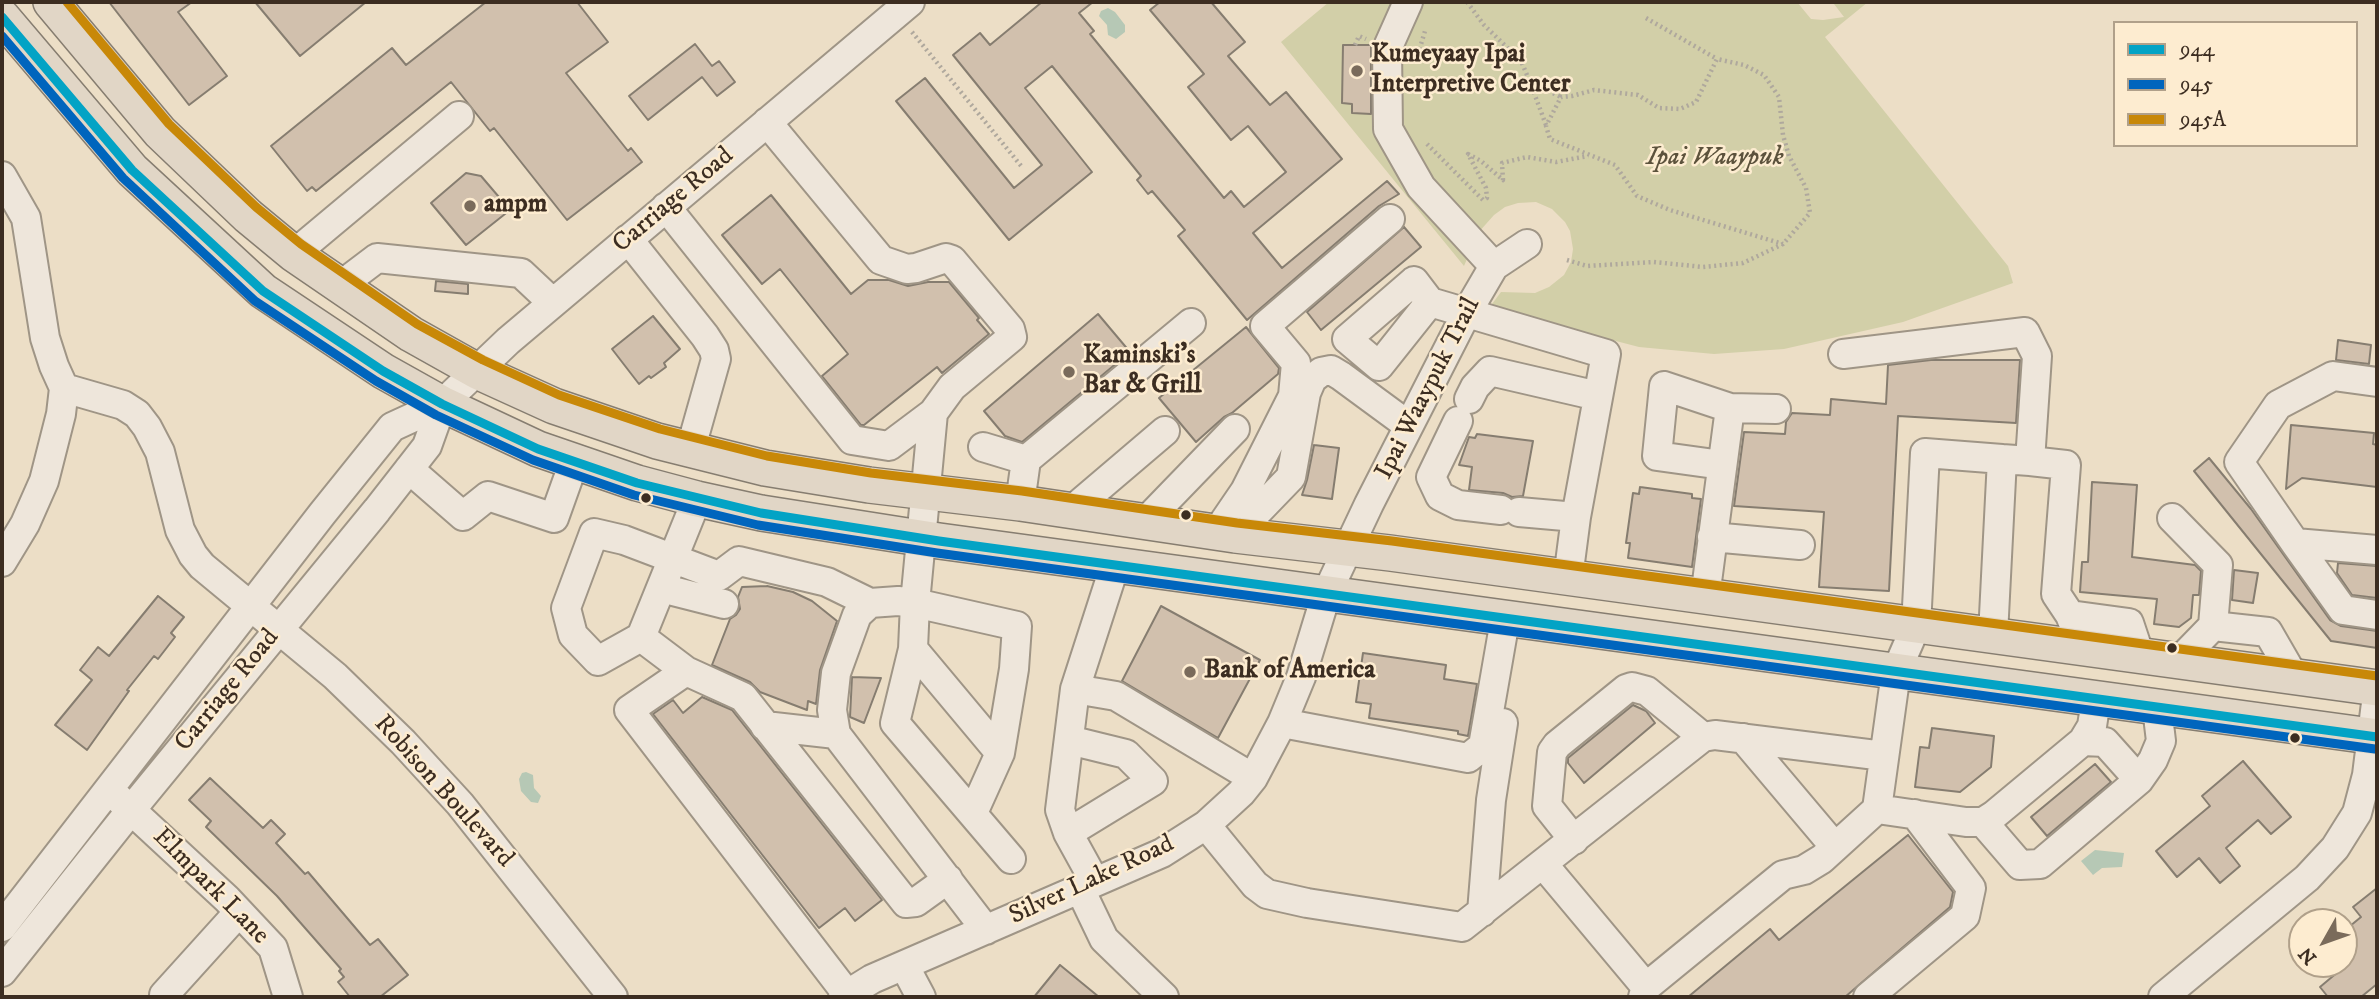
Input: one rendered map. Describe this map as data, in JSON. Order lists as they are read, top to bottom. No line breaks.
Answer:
{"streets":{"street":["Carriage Road","Ipai Waaypuk Trail","Robison Boulevard","Silver Lake Road","Elmpark Lane"]},"crossings":[["Carriage Road","Robison Boulevard"],["Carriage Road","Elmpark Lane"],["Ipai Waaypuk Trail","Silver Lake Road"]],"parks":["Ipai Waaypuk"],"places":["Kumeyaay Ipai Interpretive Center","ampm","Kaminski's Bar & Grill","Bank of America"],"lines":["transit line 945A","transit line 944","transit line 945"],"legend":["944","945","945A"],"north":"bottom left"}
